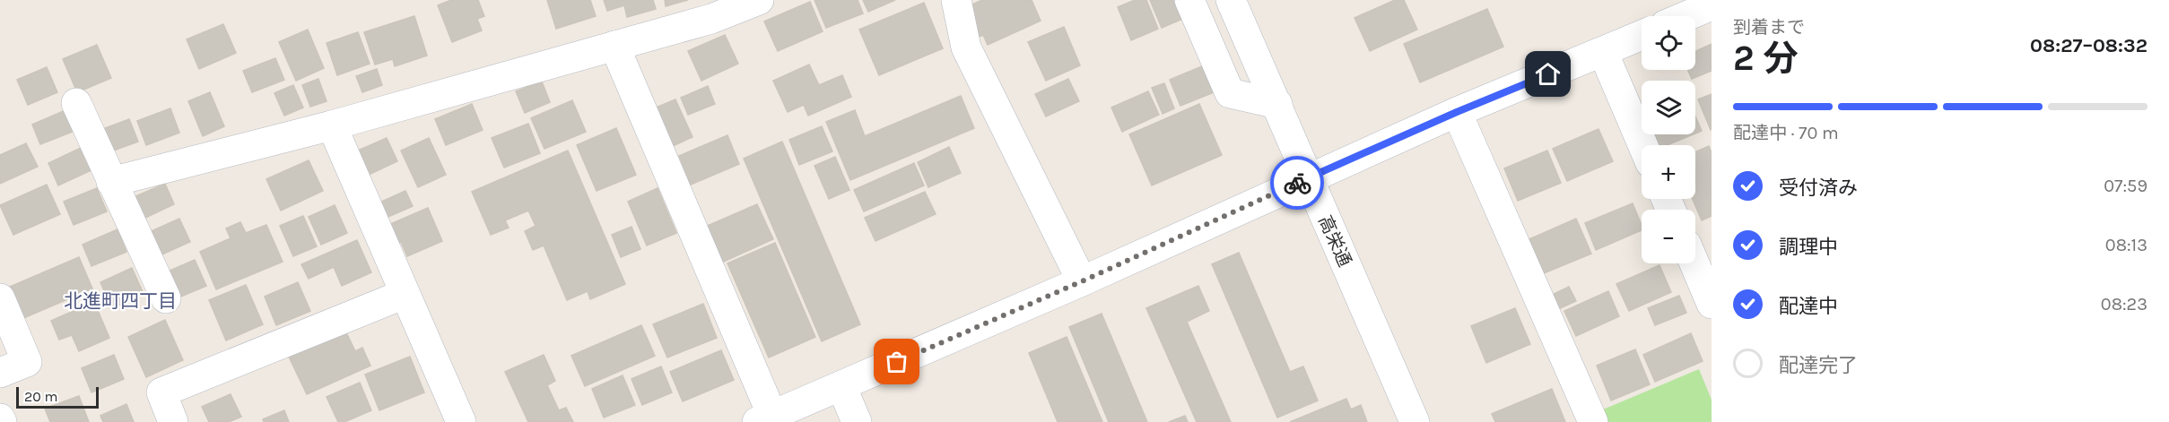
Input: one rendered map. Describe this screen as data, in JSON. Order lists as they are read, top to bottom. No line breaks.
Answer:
{"streets":{"street":["高栄通"]},"districts":["北進町四丁目"],"scale_bar":"20 m","page":{"heading":["2 分","到着まで","08:27–08:32"],"map_buttons":["+","−"],"bar":"配達中 · 70 m","list":[["受付済み","07:59"],["調理中","08:13"],["配達中","08:23"],"配達完了"],"scale":"20 m"}}
